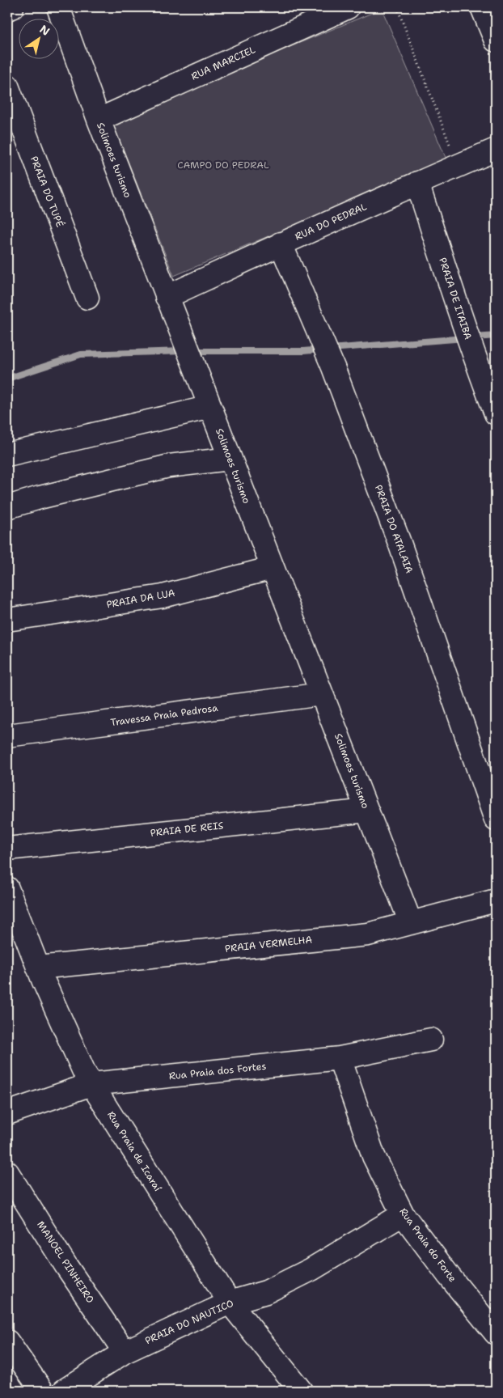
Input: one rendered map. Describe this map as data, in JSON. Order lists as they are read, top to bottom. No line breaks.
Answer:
{"streets":{"street":["RUA MARCIEL","Solimoes turismo","PRAIA DO TUPÉ","RUA DO PEDRAL","PRAIA DE ITAIBA","PRAIA DO ATALAIA","PRAIA DA LUA","Travessa Praia Pedrosa","PRAIA DE REIS","PRAIA VERMELHA","Rua Praia dos Fortes","Rua Praia de Icaraí","Rua Praia do Forte","MANOEL PINHEIRO","PRAIA DO NAUTICO"]},"crossings":[["RUA MARCIEL","Solimoes turismo"],["Solimoes turismo","RUA DO PEDRAL"],["Solimoes turismo","PRAIA DA LUA"],["Solimoes turismo","Travessa Praia Pedrosa"],["Solimoes turismo","PRAIA DE REIS"],["Solimoes turismo","PRAIA VERMELHA"],["RUA DO PEDRAL","PRAIA DE ITAIBA"],["RUA DO PEDRAL","PRAIA DO ATALAIA"],["PRAIA VERMELHA","Rua Praia de Icaraí"],["Rua Praia dos Fortes","Rua Praia de Icaraí"],["Rua Praia dos Fortes","Rua Praia do Forte"],["Rua Praia de Icaraí","PRAIA DO NAUTICO"],["Rua Praia do Forte","PRAIA DO NAUTICO"],["MANOEL PINHEIRO","PRAIA DO NAUTICO"]],"parks":["CAMPO DO PEDRAL"],"north":"top right"}
